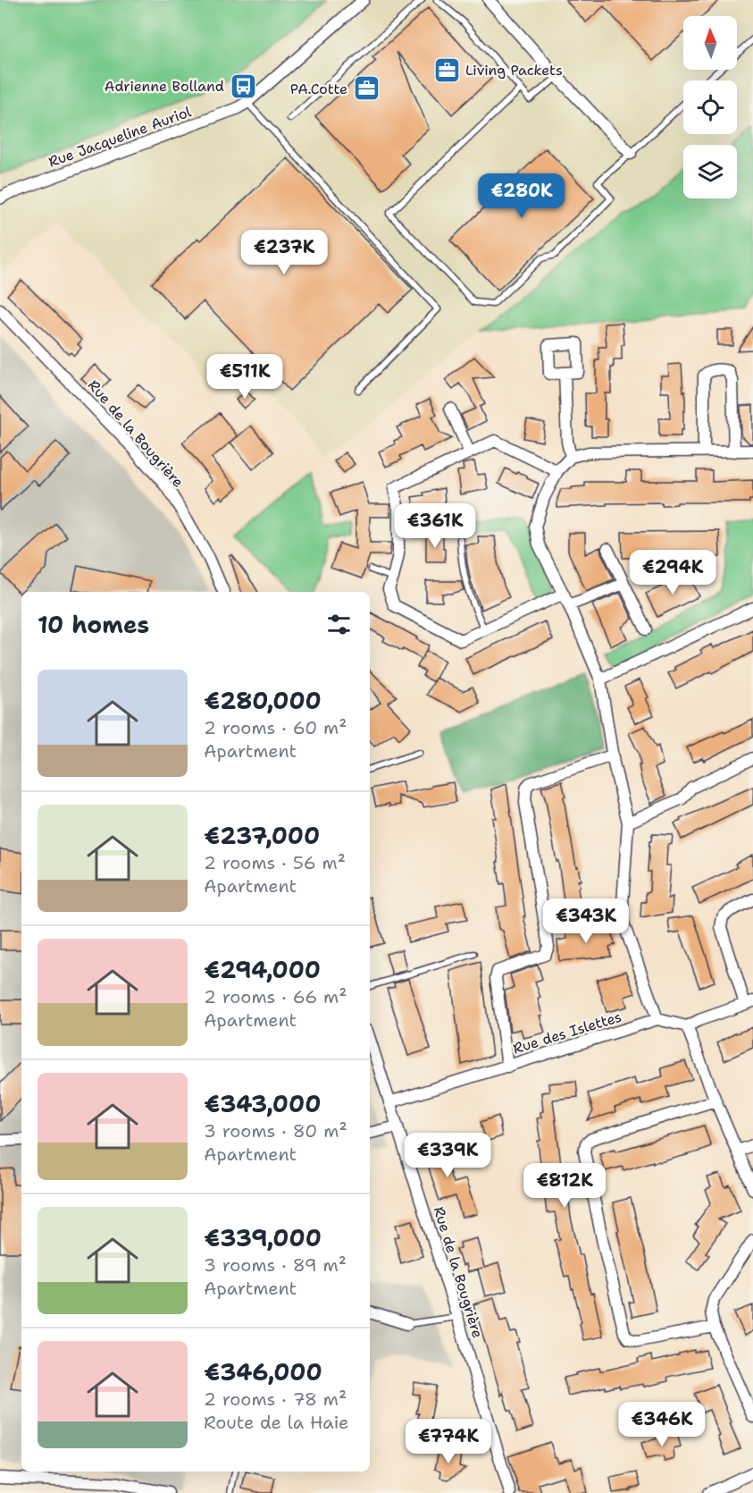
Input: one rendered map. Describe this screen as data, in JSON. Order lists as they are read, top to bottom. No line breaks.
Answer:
{"streets":{"street":["Rue Jacqueline Auriol","Rue de la Bougrière","Rue des Islettes"]},"crossings":[["Rue de la Bougrière","Rue des Islettes"]],"places":{"office":["Living Packets","PA.Cotte"],"bus stop":["Adrienne Bolland"]},"north":"top","page":{"price":["€280K","€237K","€511K","€361K","€294K","€343K","€339K","€812K","€346K","€774K"],"heading":"10 homes","list":[{"name":"€280,000","note":"2 rooms · 60 m² · Apartment"},{"name":"€237,000","note":"2 rooms · 56 m² · Apartment"},{"name":"€294,000","note":"2 rooms · 66 m² · Apartment"},{"name":"€343,000","note":"3 rooms · 80 m² · Apartment"},{"name":"€339,000","note":"3 rooms · 89 m² · Apartment"},{"name":"€346,000","note":"2 rooms · 78 m² · Route de la Haie"}]}}
